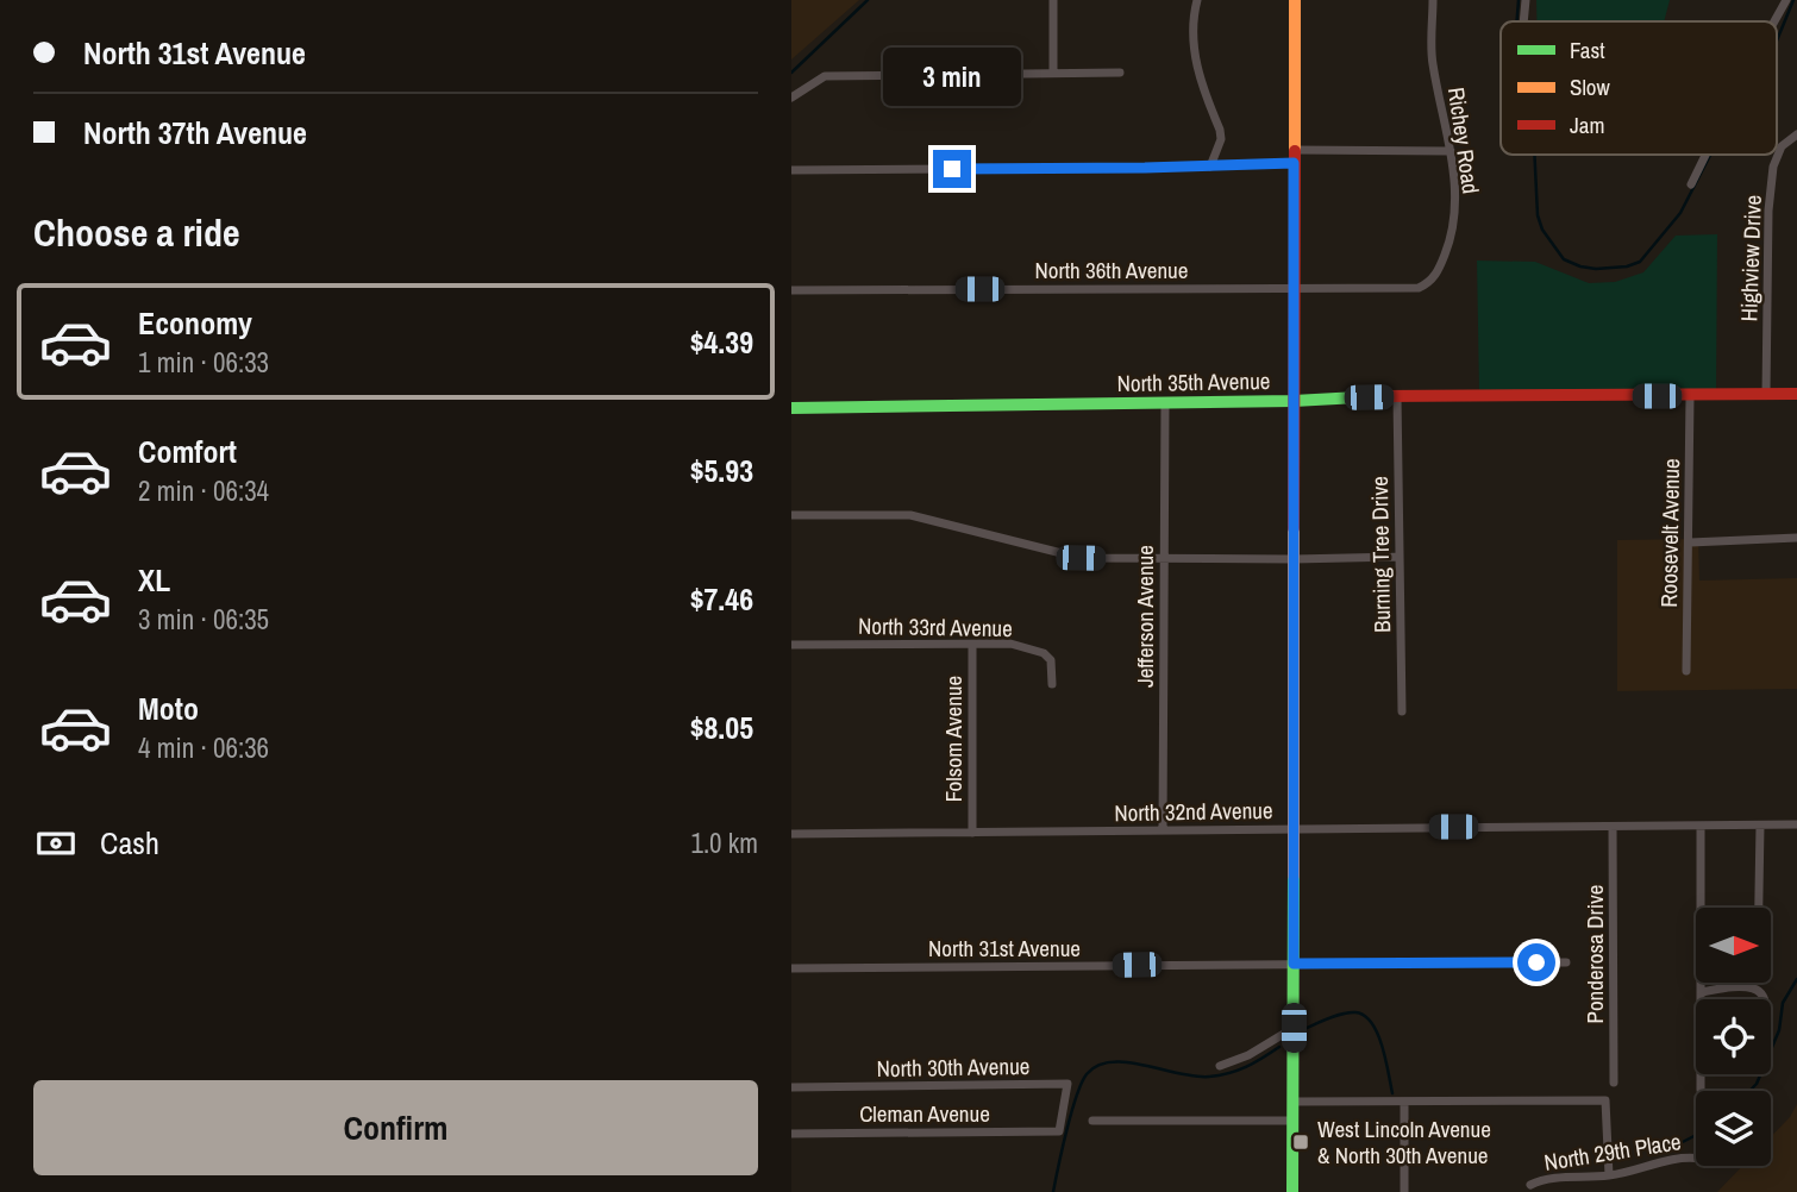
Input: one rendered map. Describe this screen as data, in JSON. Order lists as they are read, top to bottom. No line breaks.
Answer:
{"streets":{"street":["Richey Road","Highview Drive","North 36th Avenue","North 35th Avenue","Roosevelt Avenue","Burning Tree Drive","Jefferson Avenue","North 33rd Avenue","Folsom Avenue","North 32nd Avenue","North 31st Avenue","Ponderosa Drive","North 30th Avenue","Cleman Avenue","North 29th Place"]},"crossings":[["Richey Road","North 36th Avenue"],["Highview Drive","North 35th Avenue"],["North 35th Avenue","Roosevelt Avenue"],["North 35th Avenue","Burning Tree Drive"],["North 35th Avenue","Jefferson Avenue"],["Jefferson Avenue","North 32nd Avenue"],["North 33rd Avenue","Folsom Avenue"],["Folsom Avenue","North 32nd Avenue"],["North 32nd Avenue","Ponderosa Drive"],["North 30th Avenue","Cleman Avenue"]],"places":{"transit":["West Lincoln Avenue & North 30th Avenue"]},"legend":["Fast","Slow","Jam"],"north":"right","page":{"banner":["North 31st Avenue","North 37th Avenue"],"bubble":"3 min","heading":"Choose a ride","list":[{"name":"Economy","note":"1 min · 06:33","value":"$4.39"},{"name":"Comfort","note":"2 min · 06:34","value":"$5.93"},{"name":"XL","note":"3 min · 06:35","value":"$7.46"},{"name":"Moto","note":"4 min · 06:36","value":"$8.05"}],"pay":["Cash","1.0 km"],"buttons":"Confirm"}}
